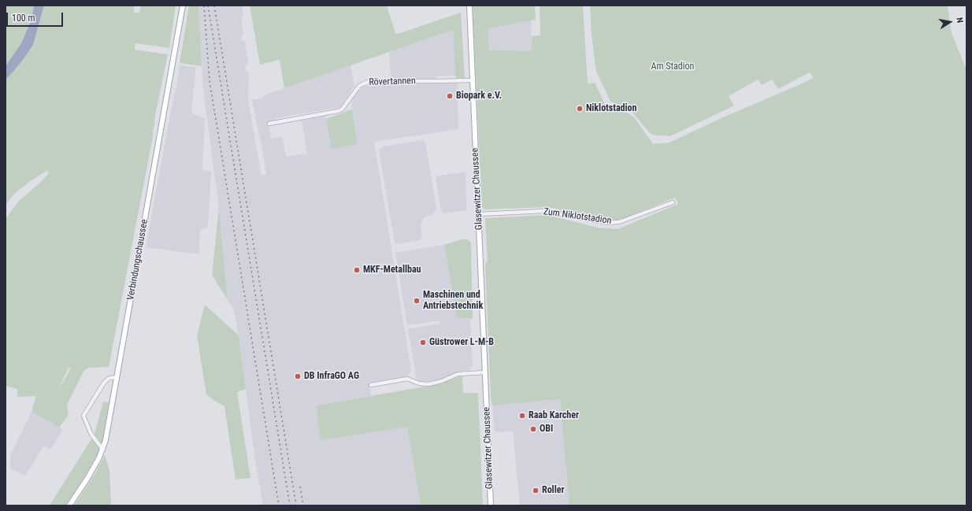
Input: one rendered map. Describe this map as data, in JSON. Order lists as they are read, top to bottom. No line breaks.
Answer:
{"streets":{"main road":["Glasewitzer Chaussee","Verbindungschaussee"],"street":["Rövertannen","Zum Niklotstadion"]},"crossings":[["Rövertannen","Glasewitzer Chaussee"],["Glasewitzer Chaussee","Zum Niklotstadion"]],"parks":["Am Stadion"],"places":["Biopark e.V.","Niklotstadion","MKF-Metallbau","Maschinen und Antriebstechnik","Güstrower L-M-B","DB InfraGO AG","Raab Karcher","OBI","Roller"],"scale_bar":"100 m","north":"right"}
